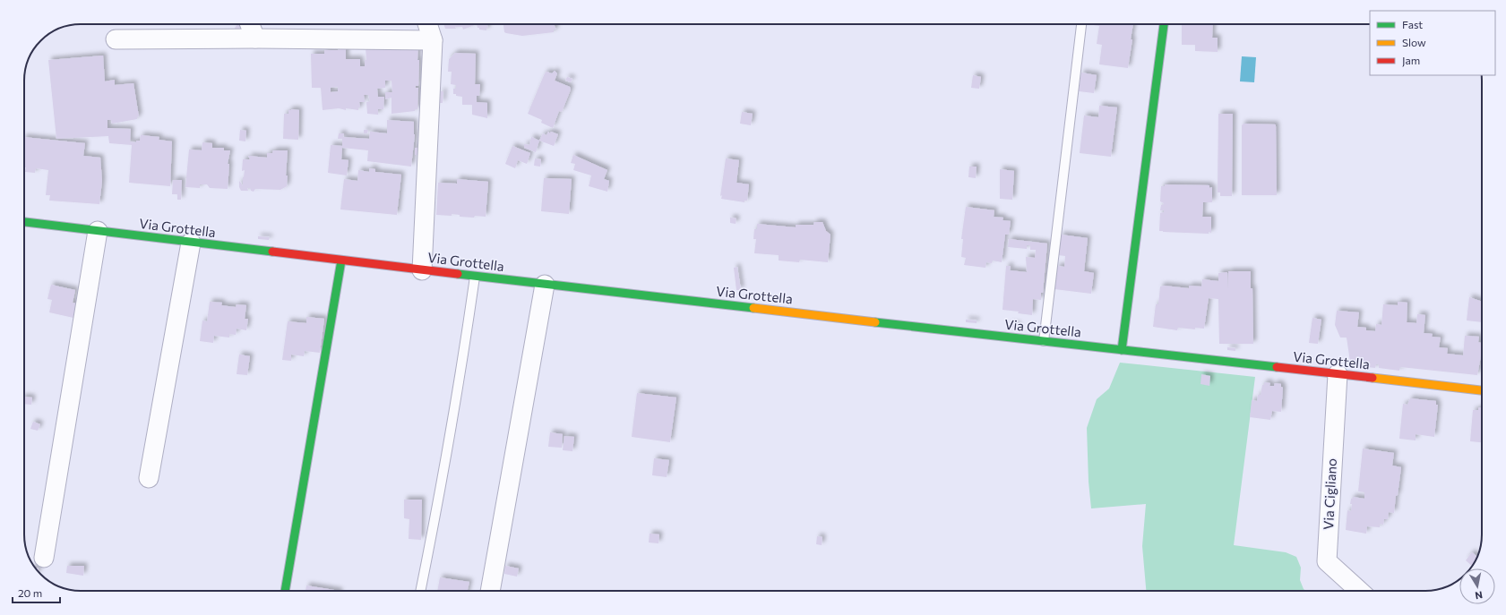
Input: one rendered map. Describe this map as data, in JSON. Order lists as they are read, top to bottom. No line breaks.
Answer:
{"streets":{"street":["Via Grottella","Via Cigliano"]},"crossings":[["Via Grottella","Via Cigliano"]],"legend":["Fast","Slow","Jam"],"scale_bar":"20 m","north":"bottom"}
